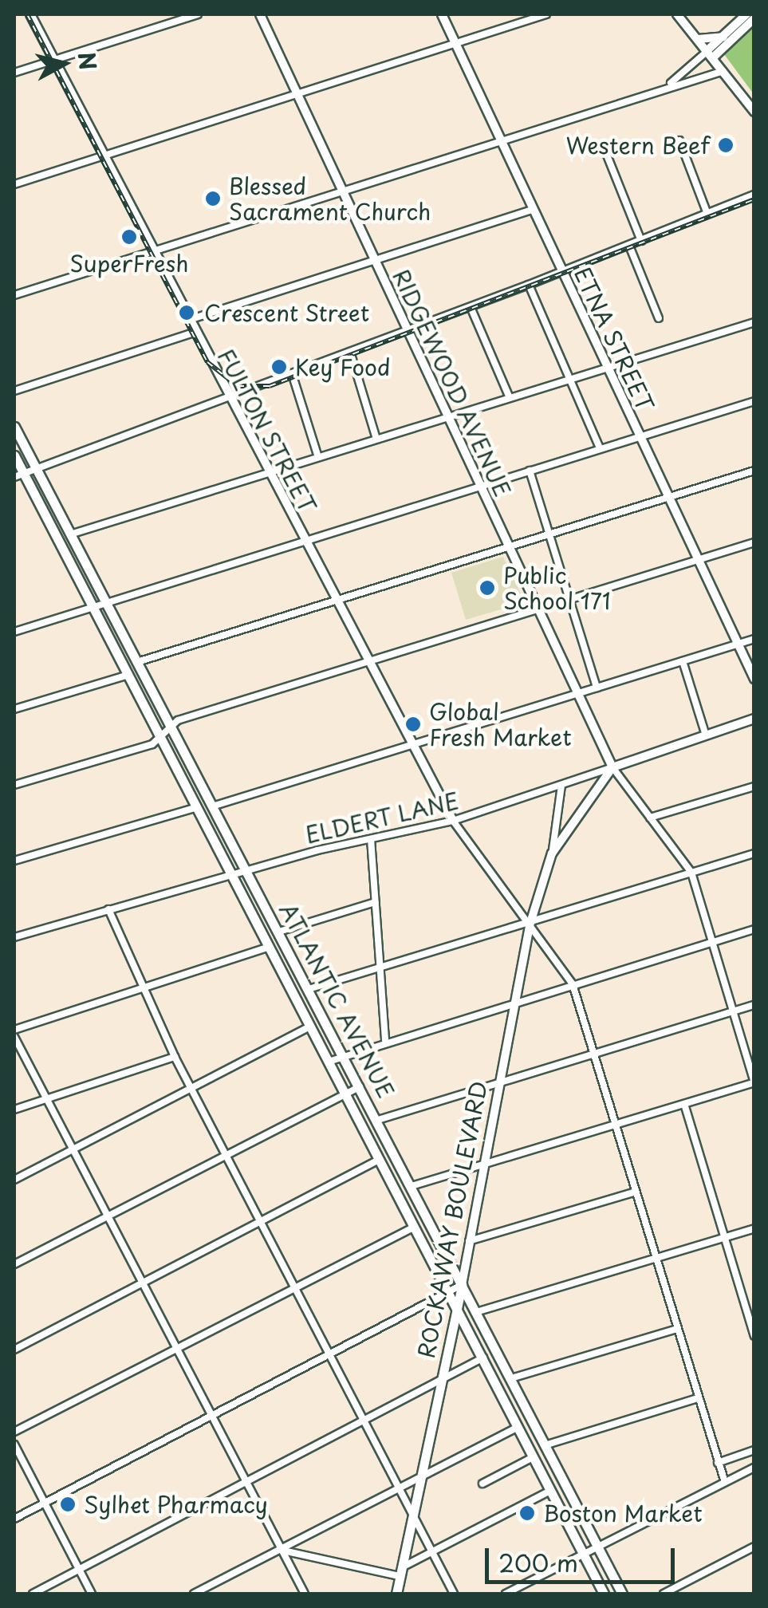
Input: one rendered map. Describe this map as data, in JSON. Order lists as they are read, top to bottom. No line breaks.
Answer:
{"streets":{"main road":["ETNA STREET","RIDGEWOOD AVENUE","FULTON STREET","ELDERT LANE","ATLANTIC AVENUE","ROCKAWAY BOULEVARD"]},"crossings":[["RIDGEWOOD AVENUE","ELDERT LANE"],["RIDGEWOOD AVENUE","ROCKAWAY BOULEVARD"],["FULTON STREET","ELDERT LANE"],["ELDERT LANE","ATLANTIC AVENUE"],["ELDERT LANE","ROCKAWAY BOULEVARD"],["ATLANTIC AVENUE","ROCKAWAY BOULEVARD"]],"places":["Western Beef","Blessed Sacrament Church","SuperFresh","Crescent Street","Key Food","Public School 171","Global Fresh Market","Sylhet Pharmacy","Boston Market"],"scale_bar":"200 m","north":"right"}
